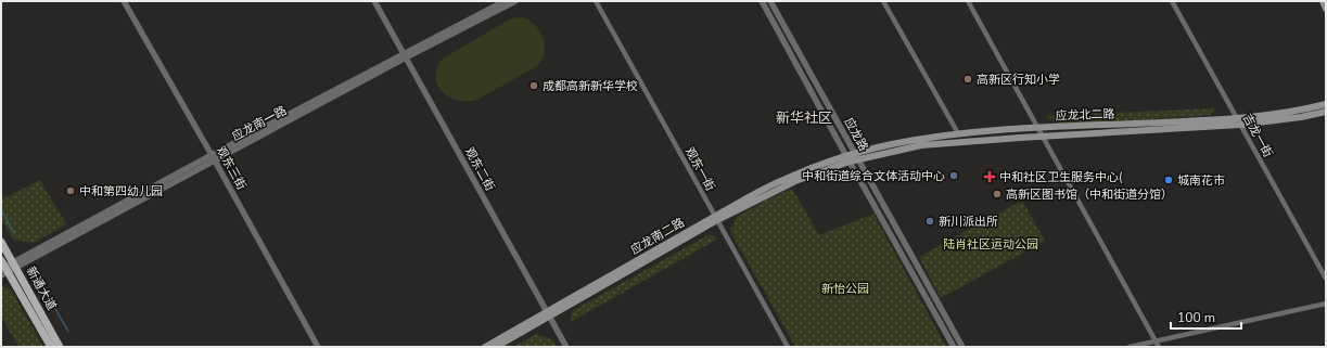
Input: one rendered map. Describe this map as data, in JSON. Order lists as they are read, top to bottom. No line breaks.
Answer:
{"streets":{"main road":["应龙北二路","应龙南二路","新通大道"],"street":["应龙南一路","应龙路","吉龙一街","观东三街","观东二街","观东一街"]},"crossings":[["应龙北二路","应龙路"],["应龙北二路","吉龙一街"],["应龙北二路","应龙南二路"],["应龙南一路","观东三街"],["应龙南一路","观东二街"],["应龙南一路","新通大道"],["应龙路","应龙南二路"],["观东二街","应龙南二路"],["观东一街","应龙南二路"]],"districts":["新华社区"],"parks":["陆肖社区运动公园","新怡公园"],"places":{"other":["高新区行知小学","成都高新新华学校","中和街道综合文体活动中心","城南花市","中和第四幼儿园","高新区图书馆（中和街道分馆）","新川派出所"],"health":["中和社区卫生服务中心("]},"scale_bar":"100 m"}
